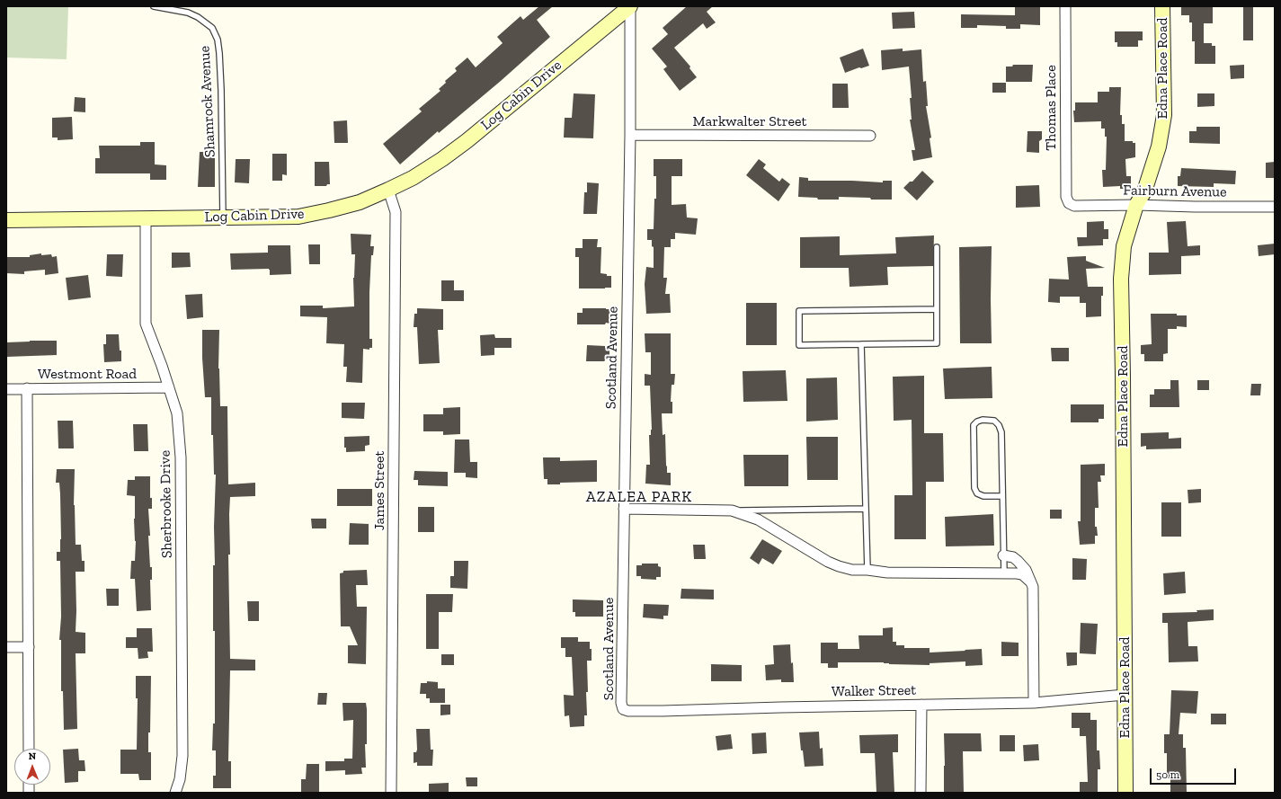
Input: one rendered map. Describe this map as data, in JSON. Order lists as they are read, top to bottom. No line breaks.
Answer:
{"streets":{"street":["Edna Place Road","Log Cabin Drive","Thomas Place","Markwalter Street","Fairburn Avenue","Scotland Avenue","Westmont Road","James Street","Sherbrooke Drive","Walker Street"],"lane":["Shamrock Avenue"]},"crossings":[["Edna Place Road","Fairburn Avenue"],["Edna Place Road","Walker Street"],["Log Cabin Drive","Shamrock Avenue"],["Log Cabin Drive","Scotland Avenue"],["Log Cabin Drive","James Street"],["Log Cabin Drive","Sherbrooke Drive"],["Thomas Place","Fairburn Avenue"],["Markwalter Street","Scotland Avenue"],["Scotland Avenue","Walker Street"],["Westmont Road","Sherbrooke Drive"]],"districts":["AZALEA PARK"],"scale_bar":"50 m","north":"top"}
